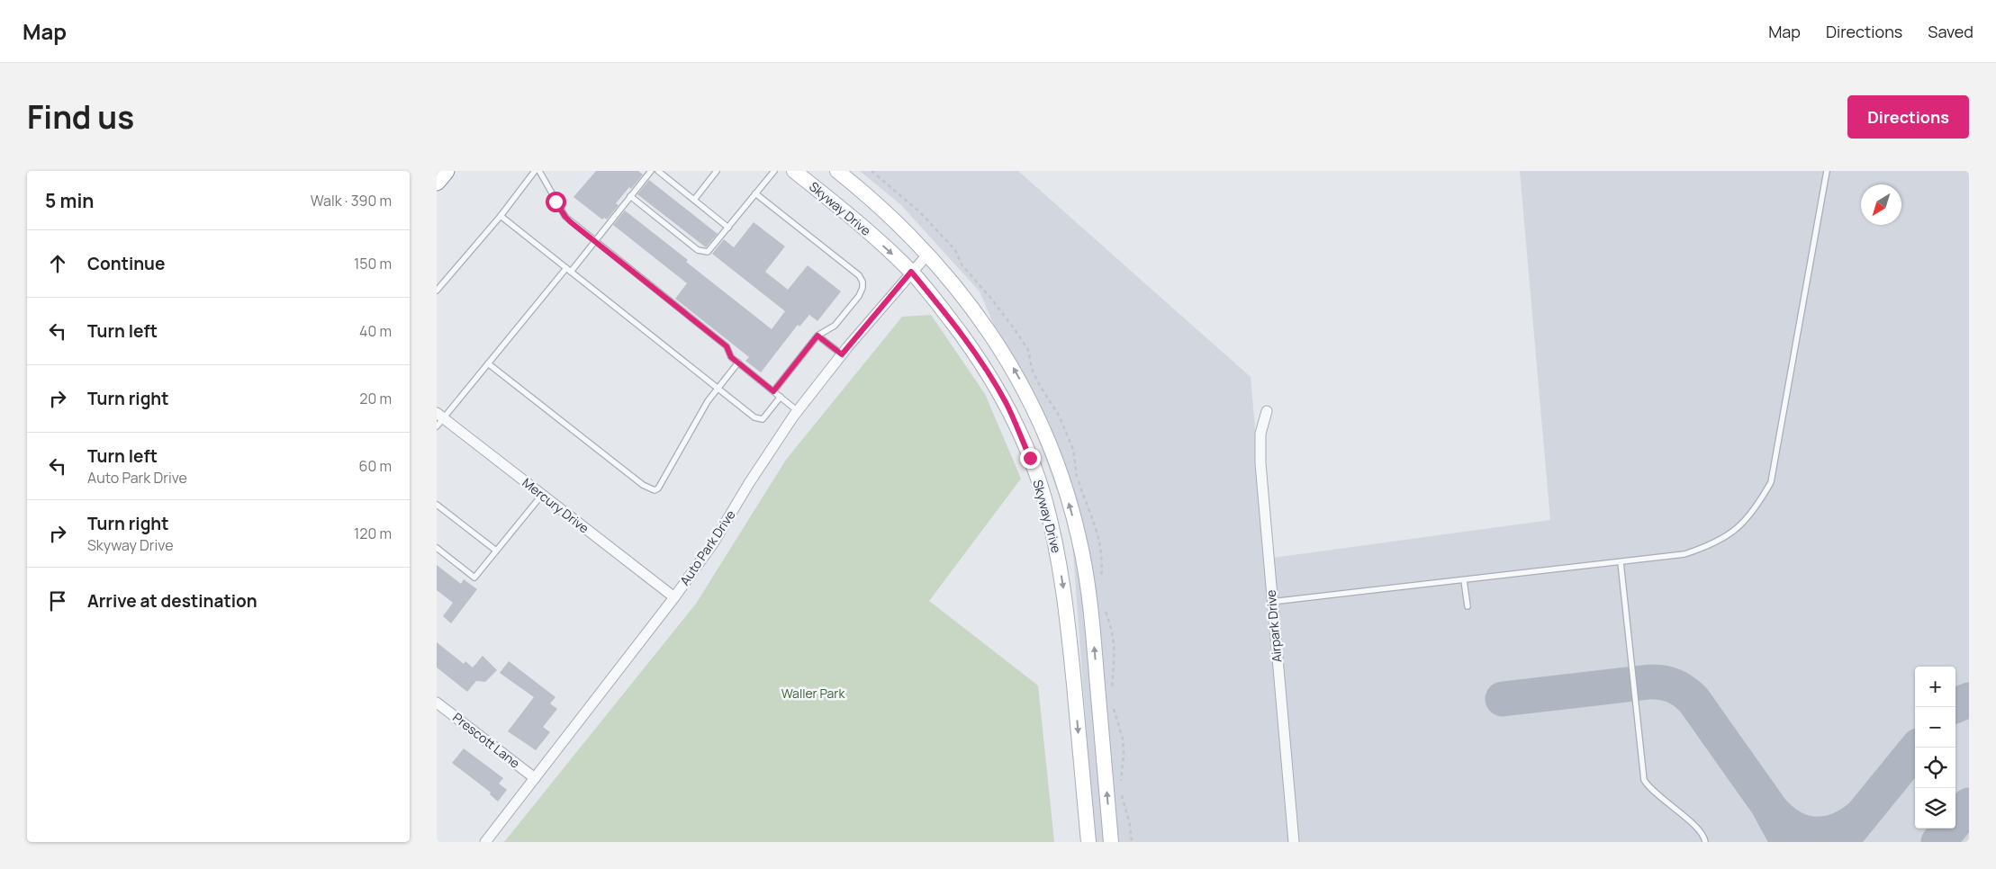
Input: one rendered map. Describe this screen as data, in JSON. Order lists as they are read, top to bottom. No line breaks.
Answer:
{"streets":{"main road":["Skyway Drive"],"street":["Mercury Drive","Auto Park Drive","Airpark Drive","Prescott Lane"]},"crossings":[["Skyway Drive","Auto Park Drive"],["Mercury Drive","Auto Park Drive"],["Auto Park Drive","Prescott Lane"]],"parks":["Waller Park"],"north":"bottom left","page":{"header":"Map","nav":["Map","Directions","Saved"],"title":"Find us","buttons":"Directions","heading":["5 min","Walk · 390 m"],"list":[["Continue","150 m"],["Turn left","40 m"],["Turn right","20 m"],["Turn left","Auto Park Drive","60 m"],["Turn right","Skyway Drive","120 m"],"Arrive at destination"],"map_buttons":["+","−"]}}
